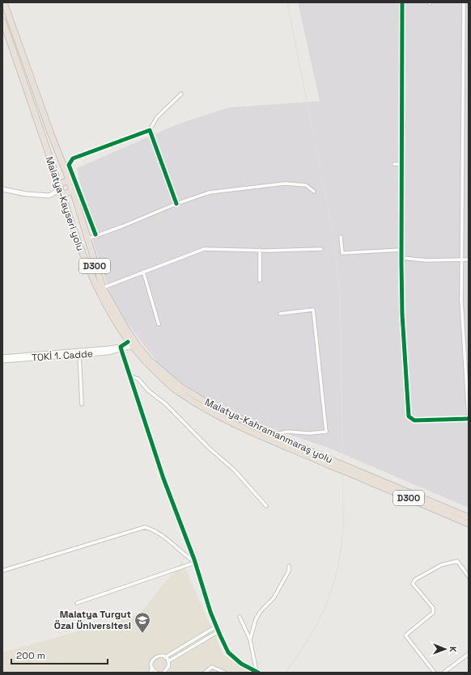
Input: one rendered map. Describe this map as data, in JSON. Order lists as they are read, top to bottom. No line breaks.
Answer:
{"streets":{"highway":["Malatya-Kayseri yolu","D300","Malatya-Kahramanmaraş yolu"],"main road":["TOKİ 1. Cadde"]},"crossings":[["Malatya-Kayseri yolu","Malatya-Kahramanmaraş yolu"]],"places":{"school or university":["Malatya Turgut Özal Üniversitesi"]},"scale_bar":"200 m","north":"right"}
